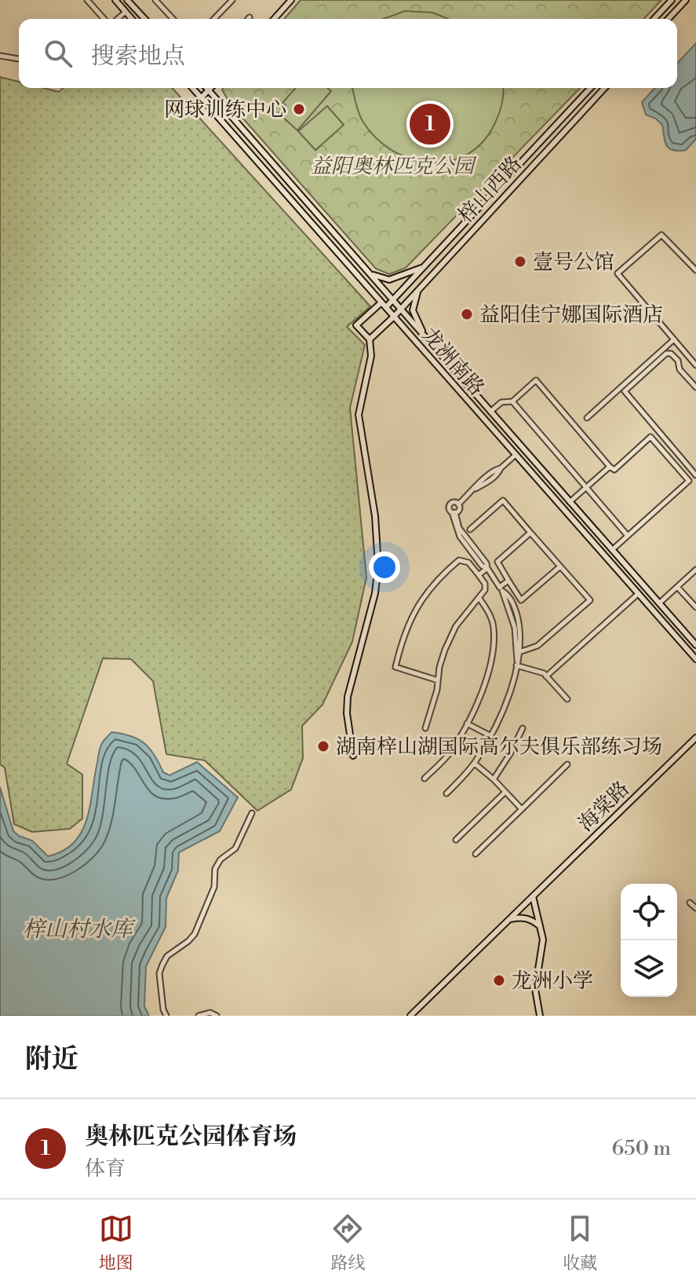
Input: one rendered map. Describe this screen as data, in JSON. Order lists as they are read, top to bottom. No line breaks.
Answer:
{"streets":{"street":["梓山西路","龙洲南路","海棠路"]},"crossings":[["梓山西路","龙洲南路"]],"water":["梓山村水库"],"parks":["益阳奥林匹克公园"],"places":["网球训练中心","壹号公馆","益阳佳宁娜国际酒店","湖南梓山湖国际高尔夫俱乐部练习场","龙洲小学"],"page":{"search":"搜索地点","pins":"1","heading":"附近","list":[{"mark":"1","name":"奥林匹克公园体育场","note":"体育","value":"650 m"}],"nav":["地图","路线","收藏"]}}
